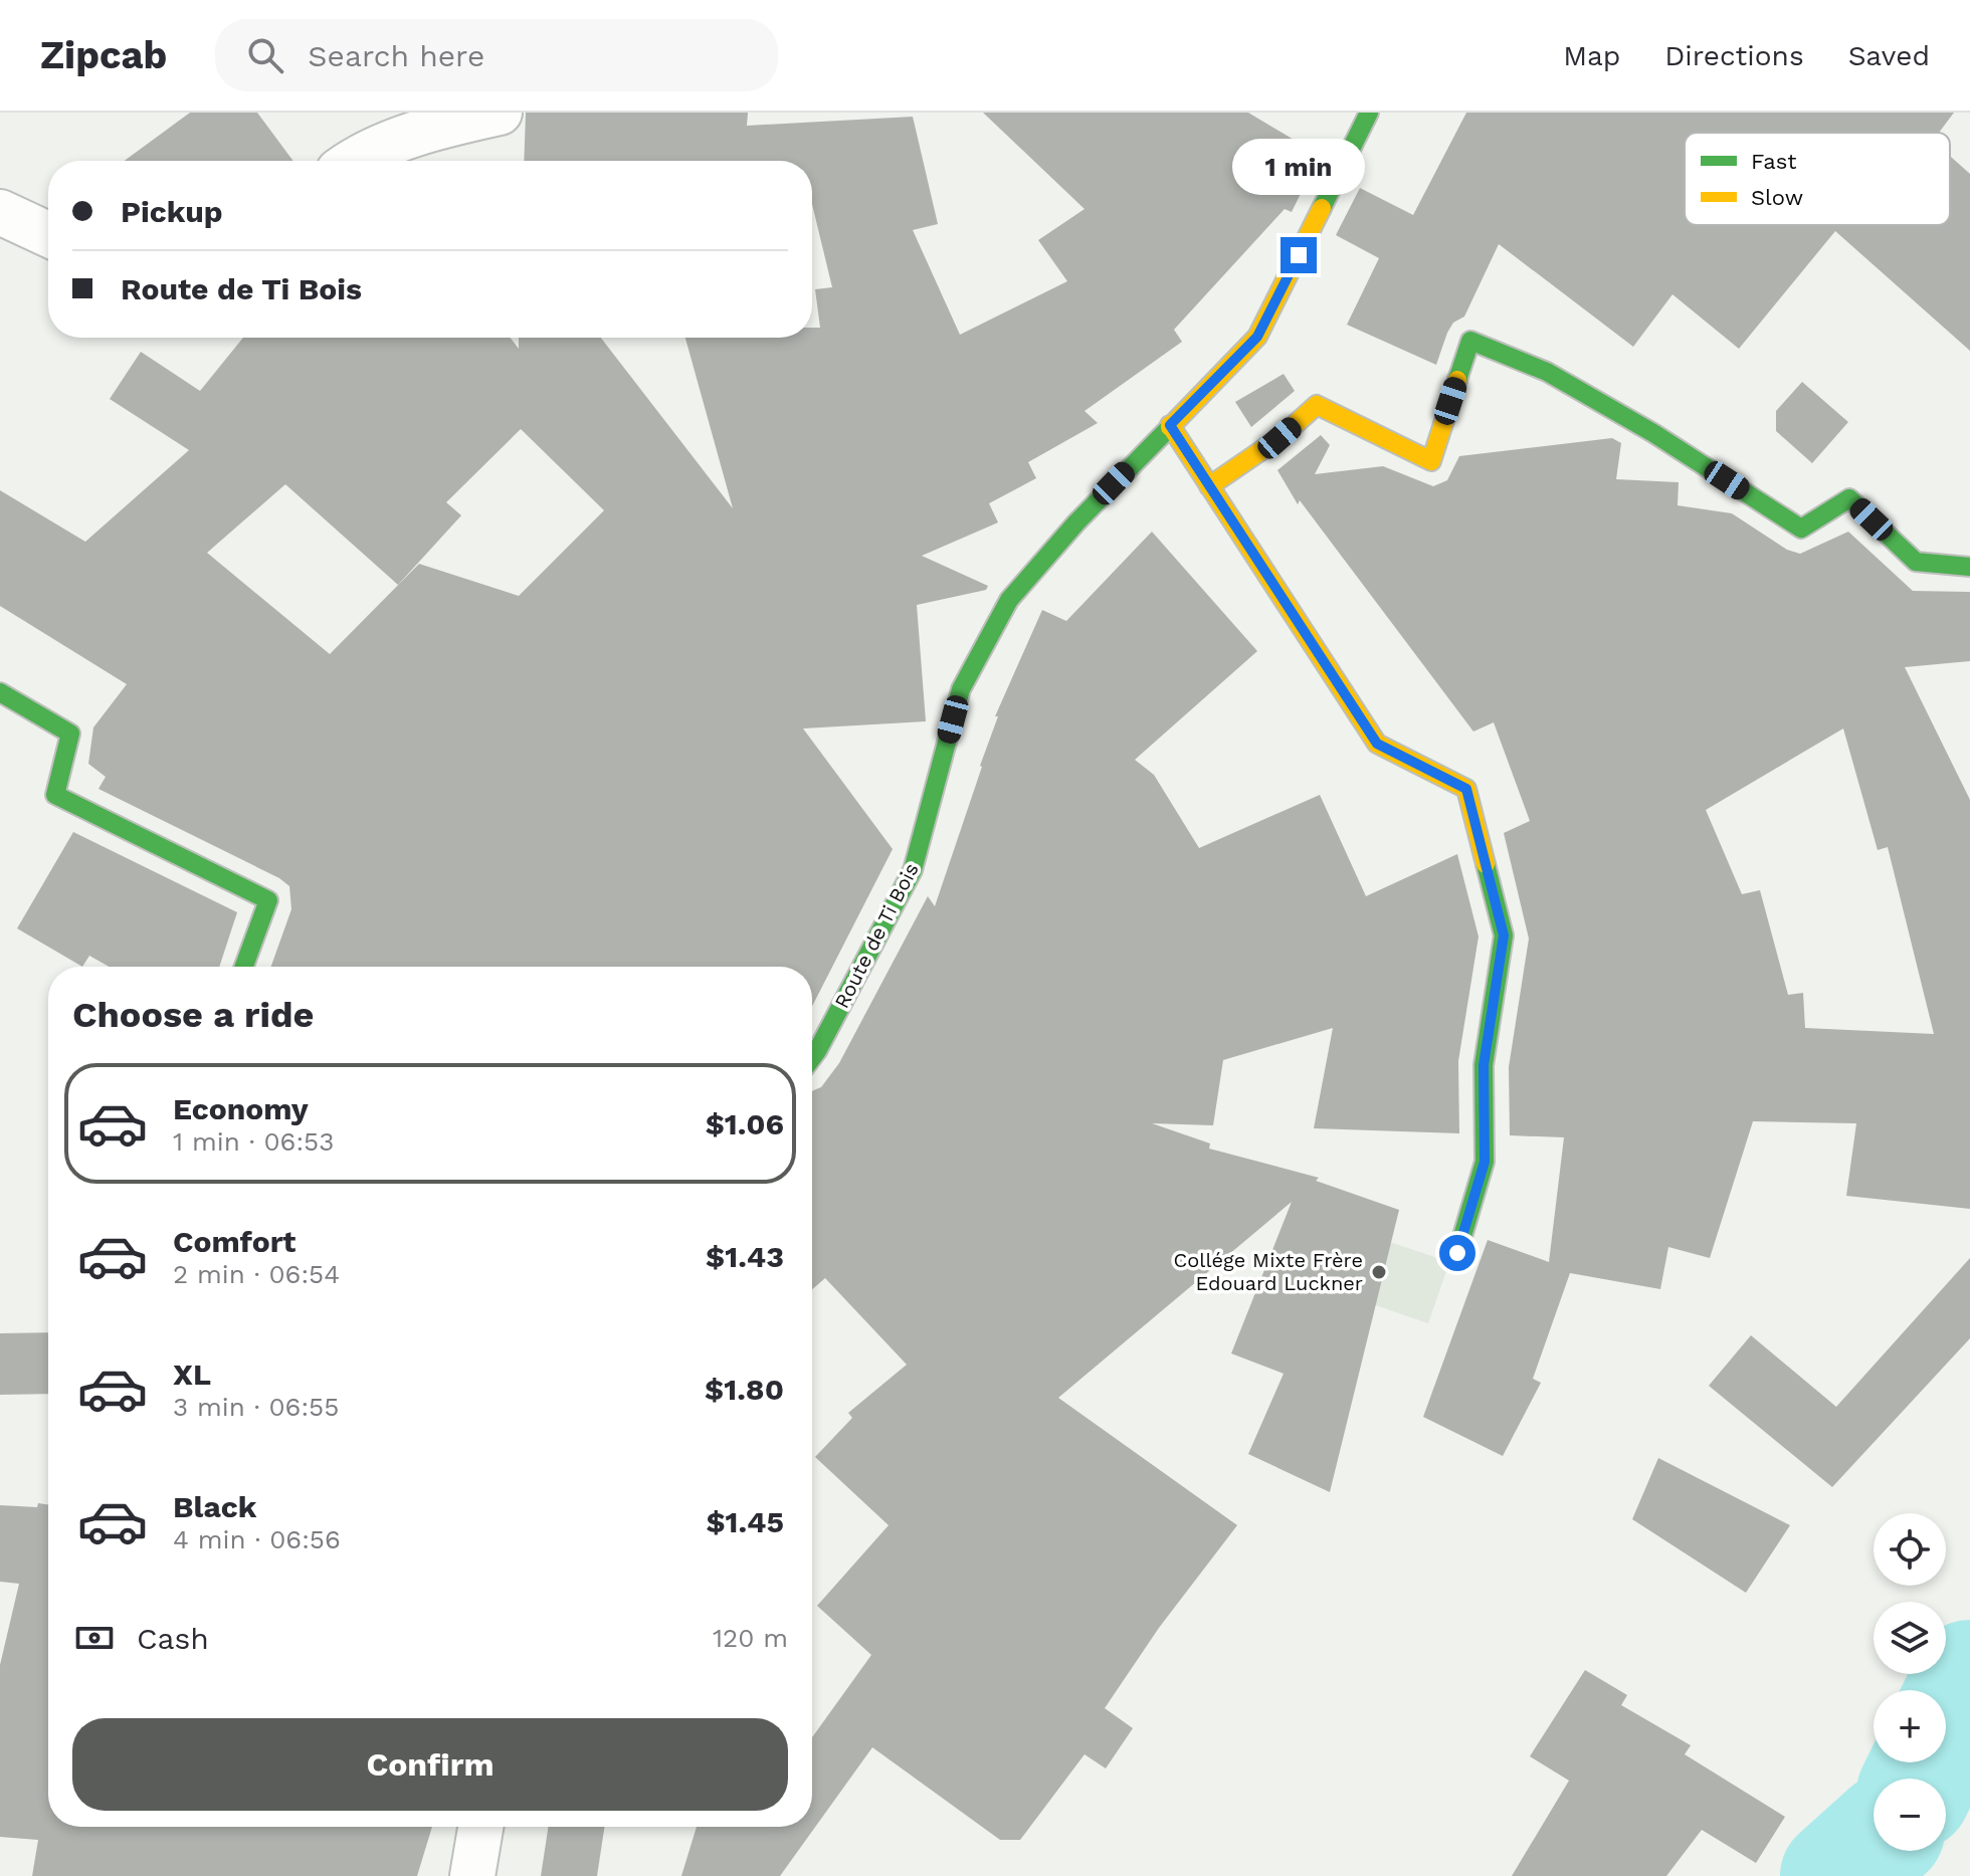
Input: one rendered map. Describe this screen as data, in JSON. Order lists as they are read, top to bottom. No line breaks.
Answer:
{"streets":{"street":["Route de Ti Bois"]},"places":["Collége Mixte Frère Edouard Luckner"],"legend":["Fast","Slow"],"page":{"header":"Zipcab","search":"Search here","nav":["Map","Directions","Saved"],"bubble":"1 min","banner":["Pickup","Route de Ti Bois"],"heading":"Choose a ride","list":[{"name":"Economy","note":"1 min · 06:53","value":"$1.06"},{"name":"Comfort","note":"2 min · 06:54","value":"$1.43"},{"name":"XL","note":"3 min · 06:55","value":"$1.80"},{"name":"Black","note":"4 min · 06:56","value":"$1.45"}],"map_buttons":["+","−"],"pay":["Cash","120 m"],"buttons":"Confirm"}}
